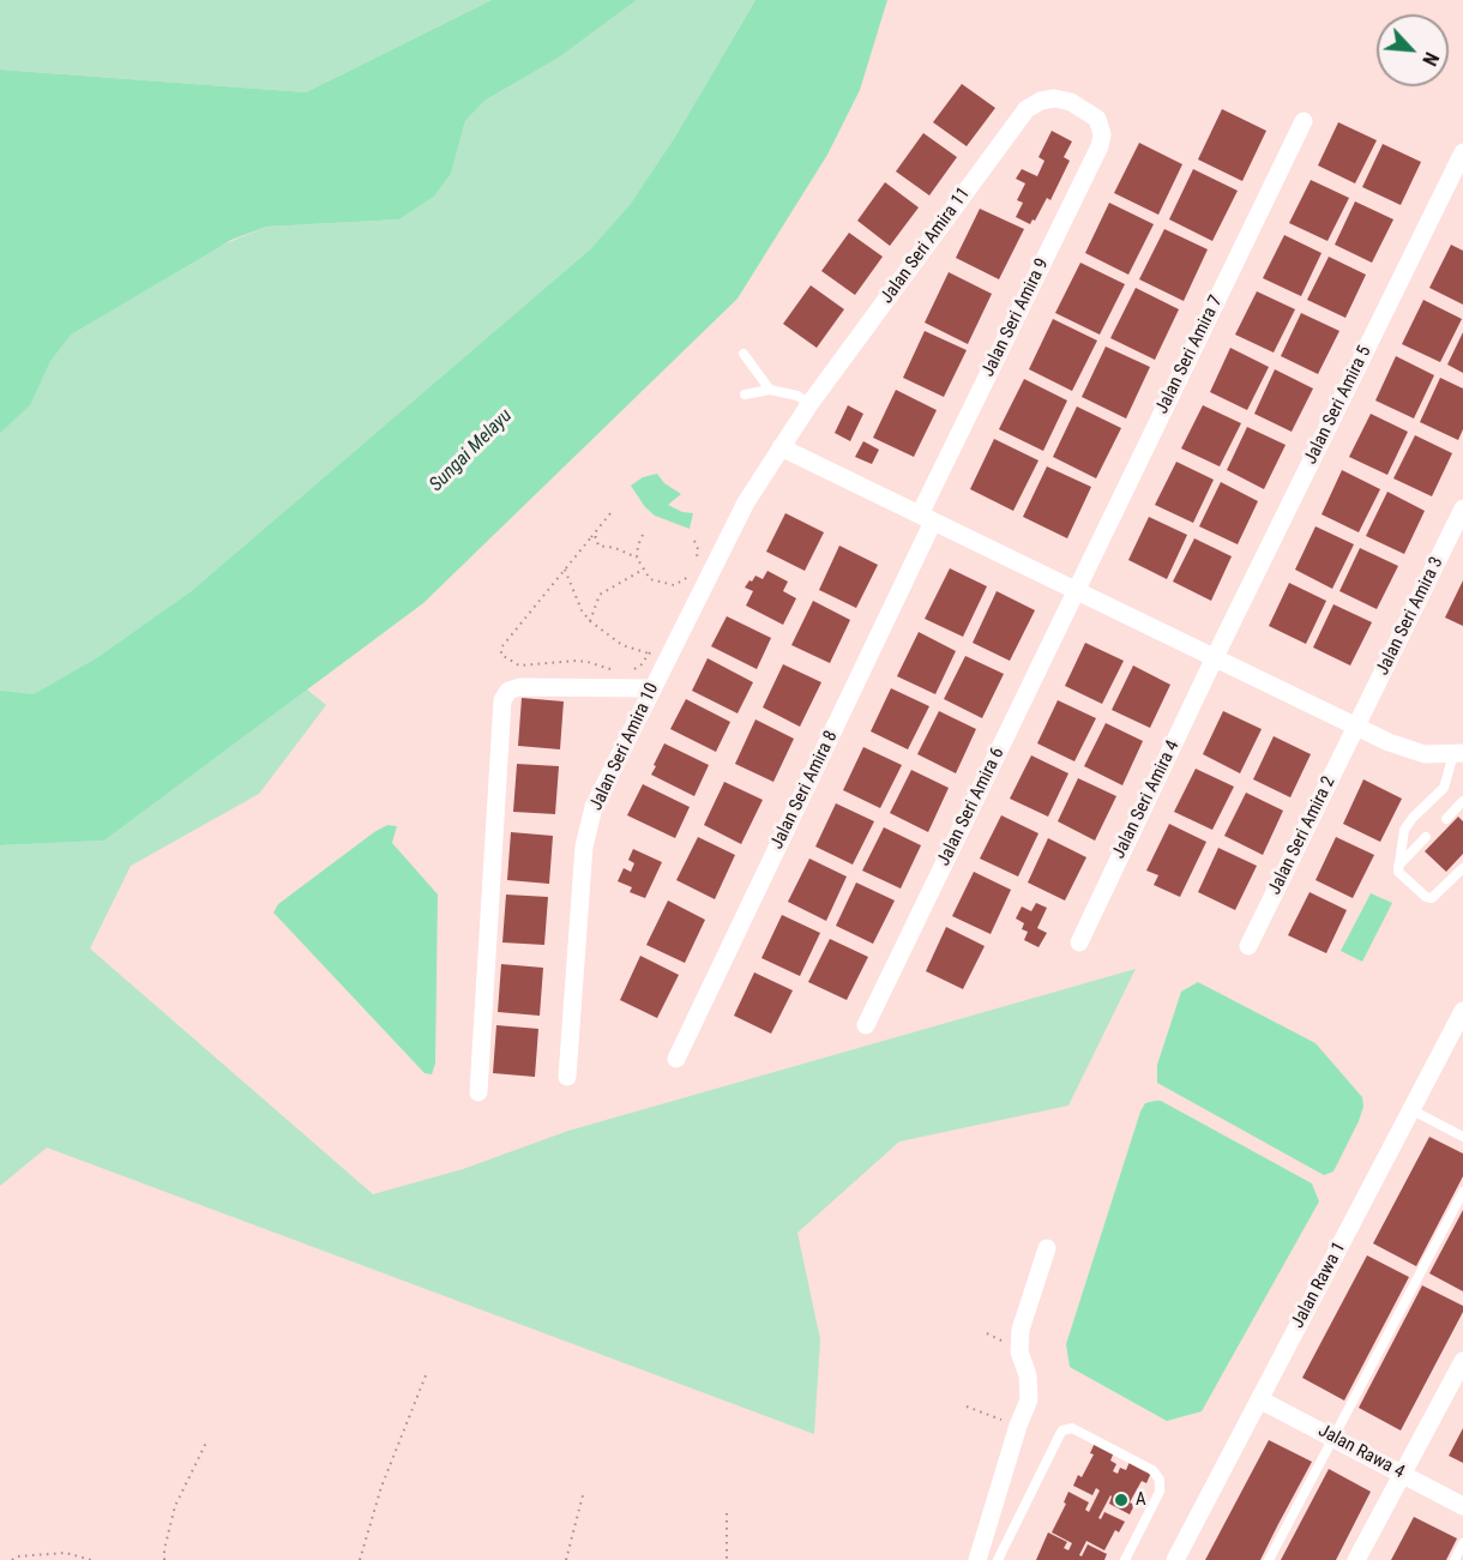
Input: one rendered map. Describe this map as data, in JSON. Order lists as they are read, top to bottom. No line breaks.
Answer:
{"streets":{"street":["Jalan Seri Amira 11","Jalan Seri Amira 9","Jalan Seri Amira 7","Jalan Seri Amira 5","Jalan Seri Amira 3","Jalan Seri Amira 10","Jalan Seri Amira 8","Jalan Seri Amira 4","Jalan Seri Amira 6","Jalan Seri Amira 2","Jalan Rawa 1","Jalan Rawa 4"]},"crossings":[["Jalan Seri Amira 11","Jalan Seri Amira 9"],["Jalan Seri Amira 11","Jalan Seri Amira 10"],["Jalan Seri Amira 9","Jalan Seri Amira 8"],["Jalan Seri Amira 7","Jalan Seri Amira 6"],["Jalan Seri Amira 5","Jalan Seri Amira 4"],["Jalan Seri Amira 3","Jalan Seri Amira 2"],["Jalan Rawa 1","Jalan Rawa 4"]],"water":["Sungai Melayu"],"places":["A"],"north":"bottom right"}
